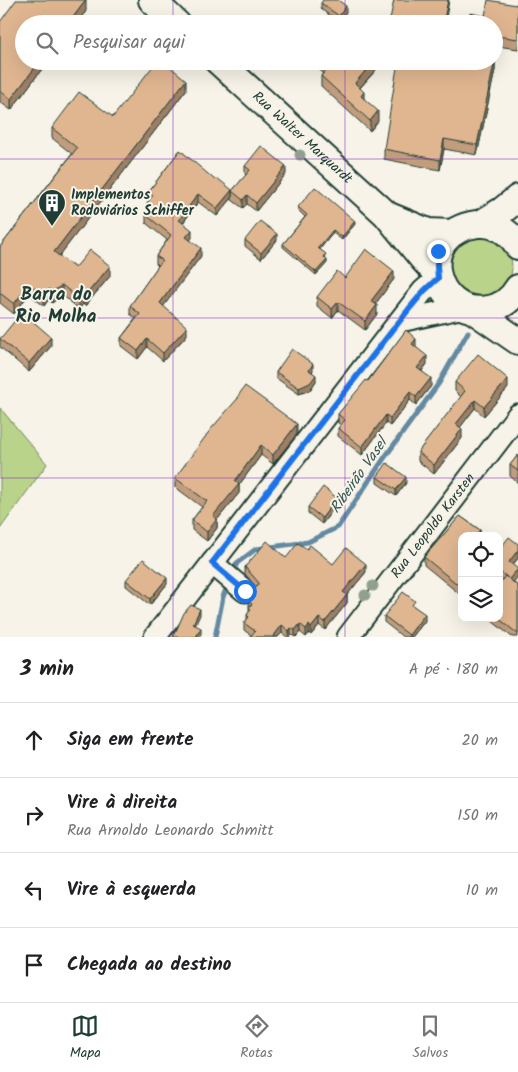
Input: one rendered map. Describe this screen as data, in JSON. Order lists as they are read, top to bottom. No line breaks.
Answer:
{"streets":{"main road":["Rua Walter Marquardt"],"street":["Rua Leopoldo Karsten"]},"districts":["Barra do Rio Molha"],"water":["Ribeirão Vasel"],"places":{"building":["Implementos Rodoviários Schiffer"]},"page":{"search":"Pesquisar aqui","heading":["3 min","A pé · 180 m"],"list":[["Siga em frente","20 m"],["Vire à direita","Rua Arnoldo Leonardo Schmitt","150 m"],["Vire à esquerda","10 m"],"Chegada ao destino"],"nav":["Mapa","Rotas","Salvos"]}}
